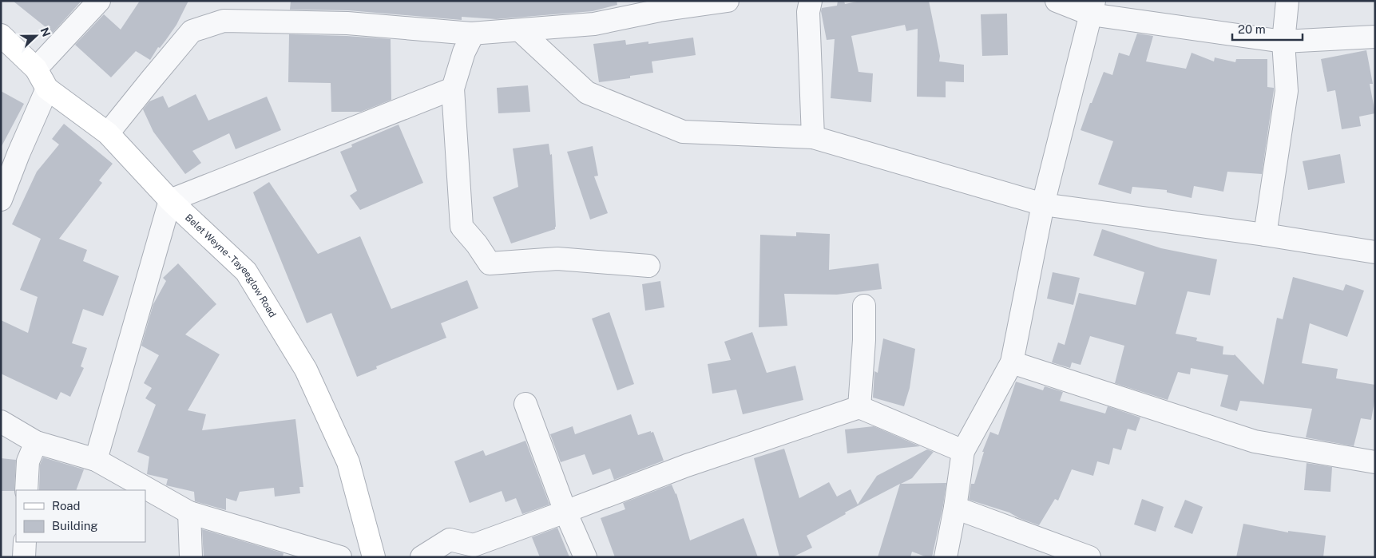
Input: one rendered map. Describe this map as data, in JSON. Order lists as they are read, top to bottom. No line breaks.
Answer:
{"streets":{"main road":["Belet Weyne - Tayeeglow Road"]},"legend":["Road","Building"],"scale_bar":"20 m","north":"right"}
